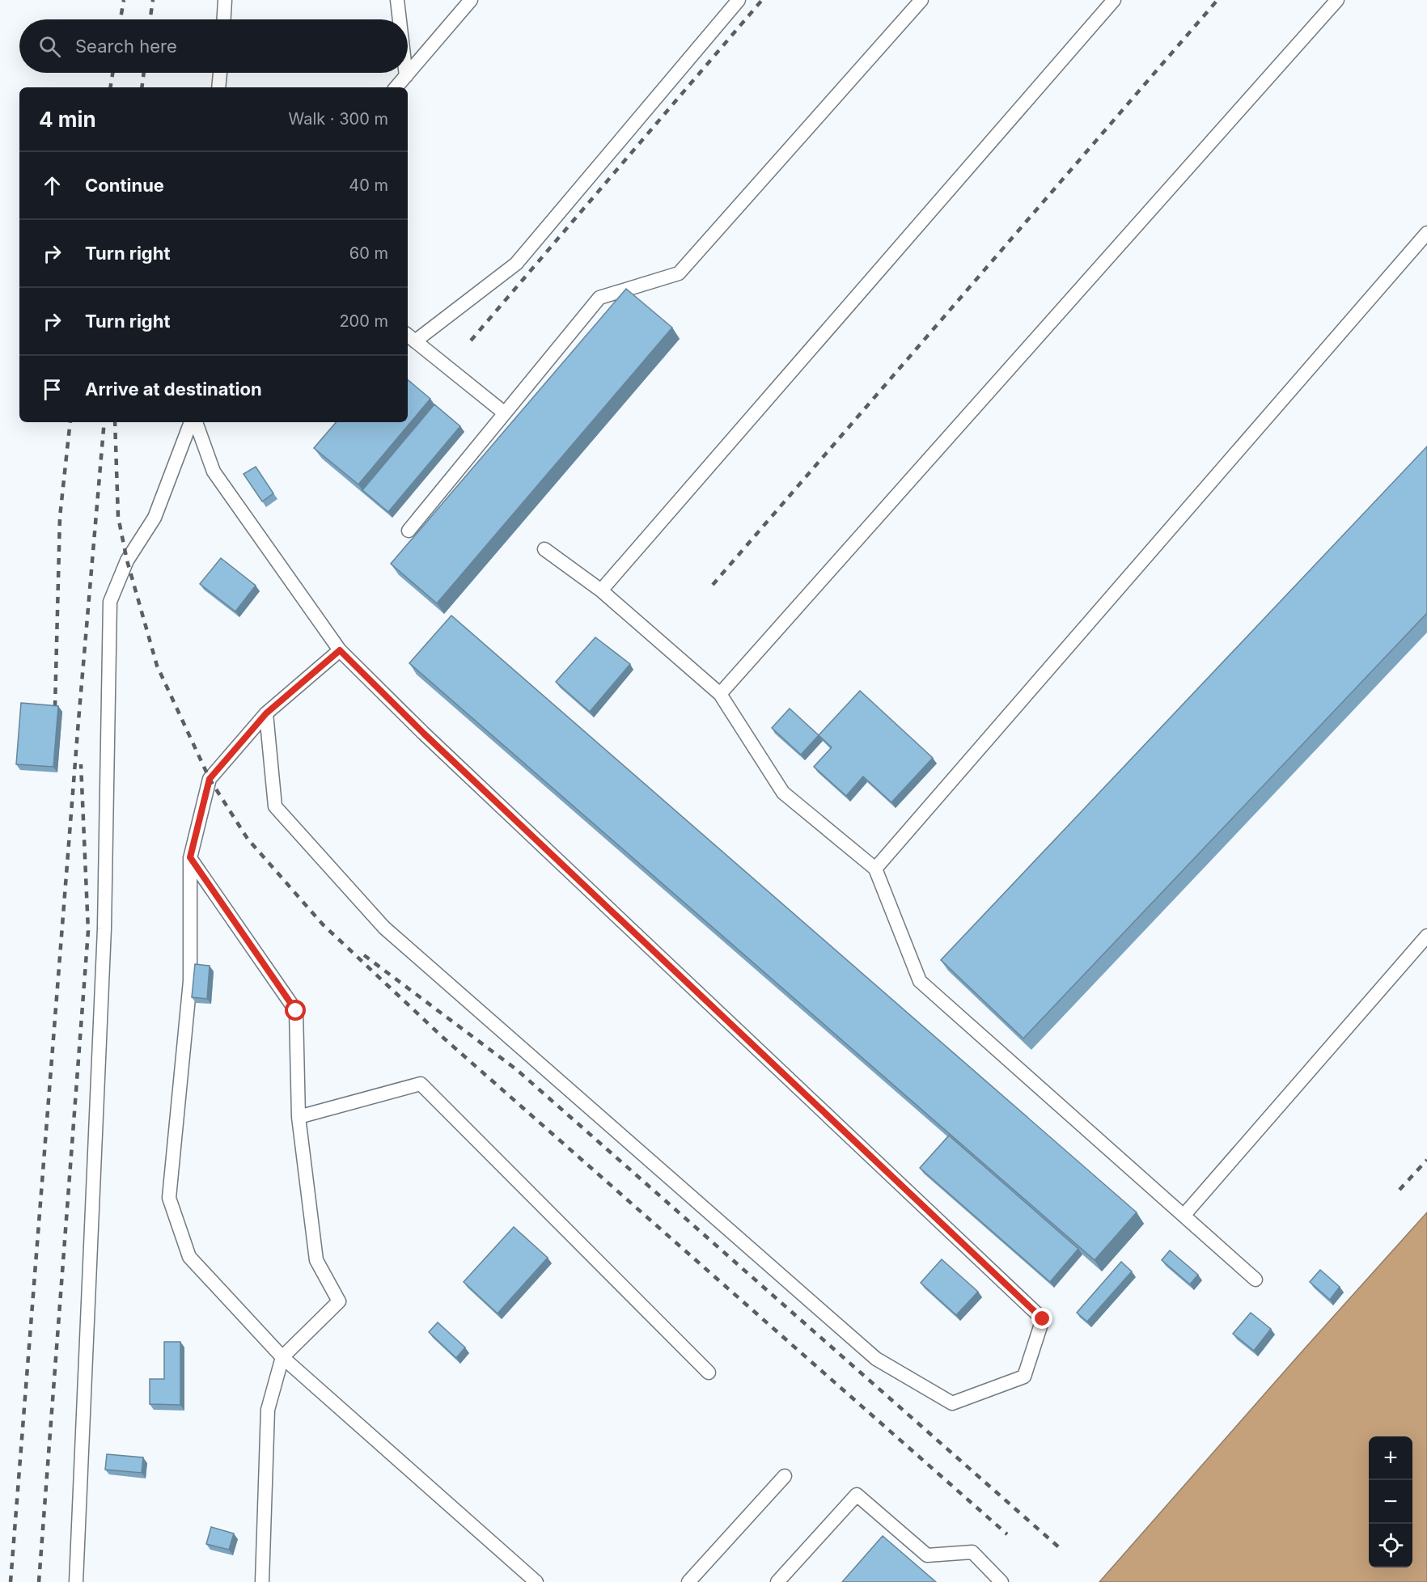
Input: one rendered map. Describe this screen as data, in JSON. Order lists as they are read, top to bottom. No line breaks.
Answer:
{"page":{"search":"Search here","heading":["4 min","Walk · 300 m"],"list":[["Continue","40 m"],["Turn right","60 m"],["Turn right","200 m"],"Arrive at destination"],"map_buttons":["+","−"]}}
